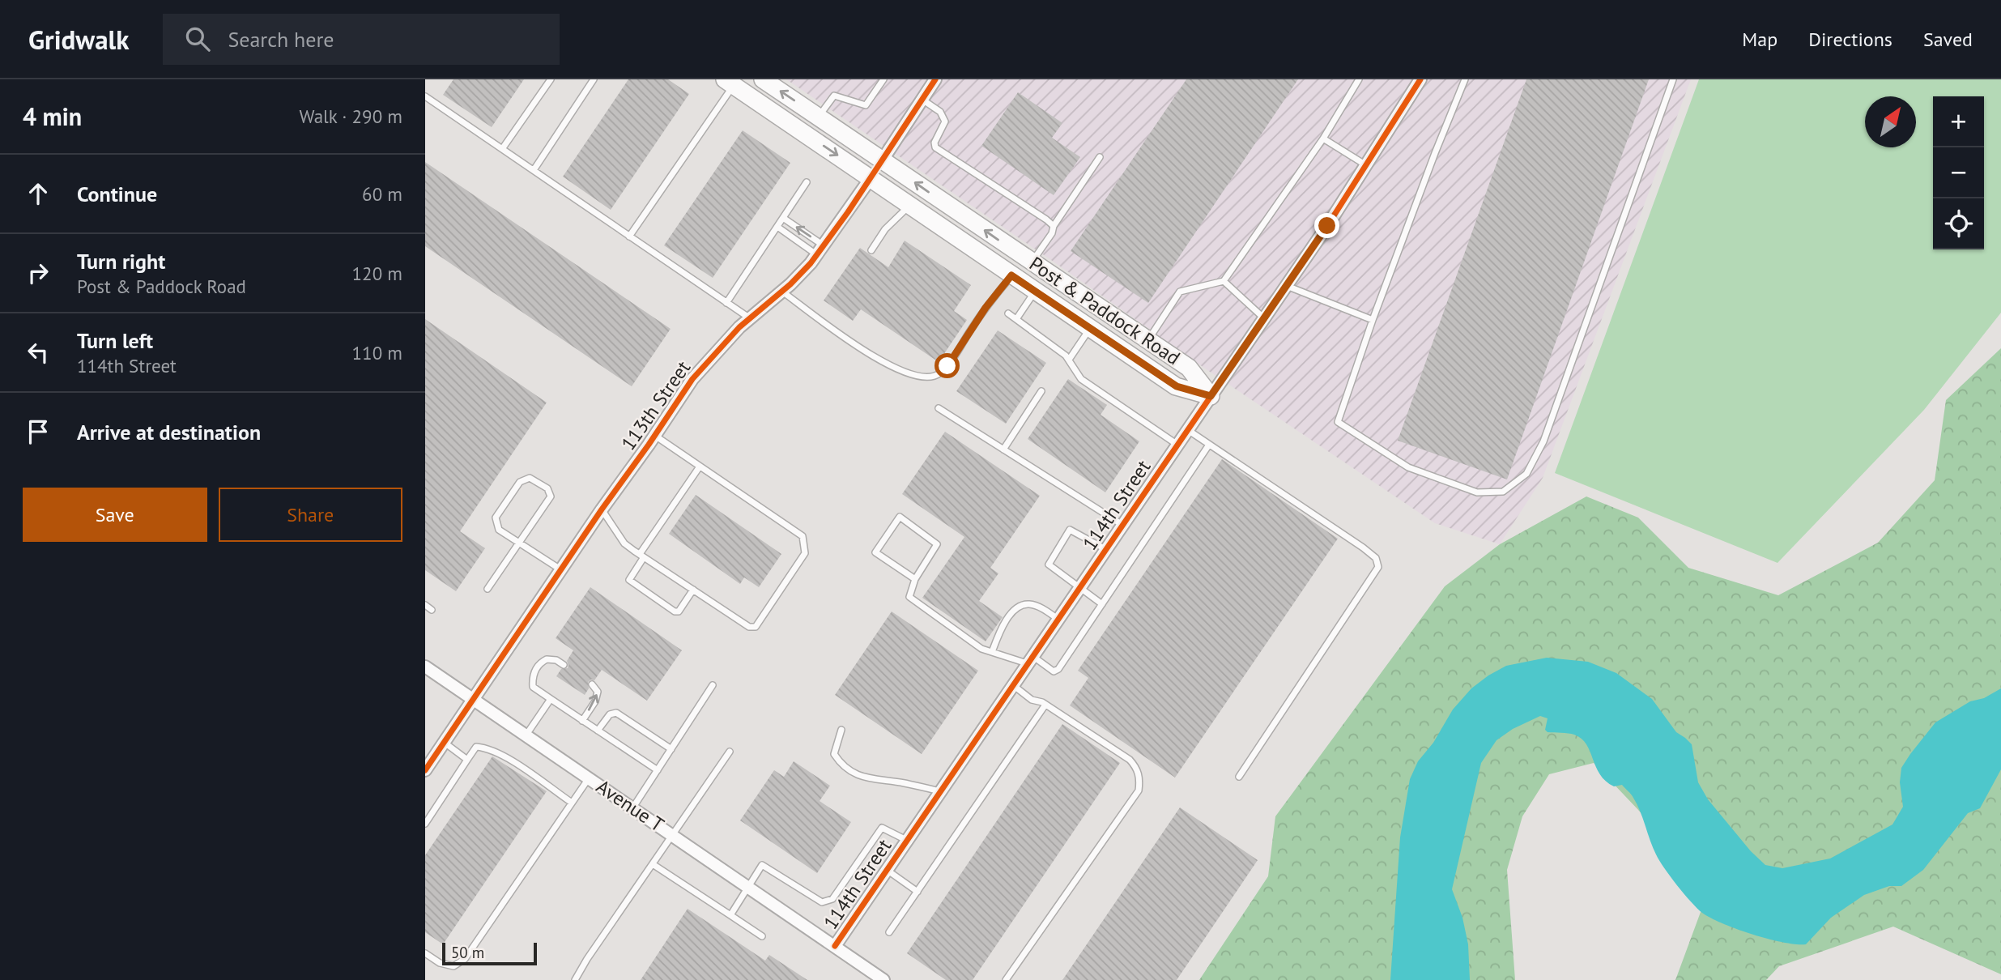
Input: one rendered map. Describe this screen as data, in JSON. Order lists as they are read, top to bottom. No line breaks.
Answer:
{"streets":{"street":["Post & Paddock Road","113th Street","114th Street","Avenue T"]},"crossings":[["Post & Paddock Road","113th Street"],["Post & Paddock Road","114th Street"],["113th Street","Avenue T"],["114th Street","Avenue T"]],"scale_bar":"50 m","north":"top right","page":{"header":"Gridwalk","search":"Search here","nav":["Map","Directions","Saved"],"heading":["4 min","Walk · 290 m"],"map_buttons":["+","−"],"list":[["Continue","60 m"],["Turn right","Post & Paddock Road","120 m"],["Turn left","114th Street","110 m"],"Arrive at destination"],"buttons":["Save","Share"],"scale":"50 m"}}
